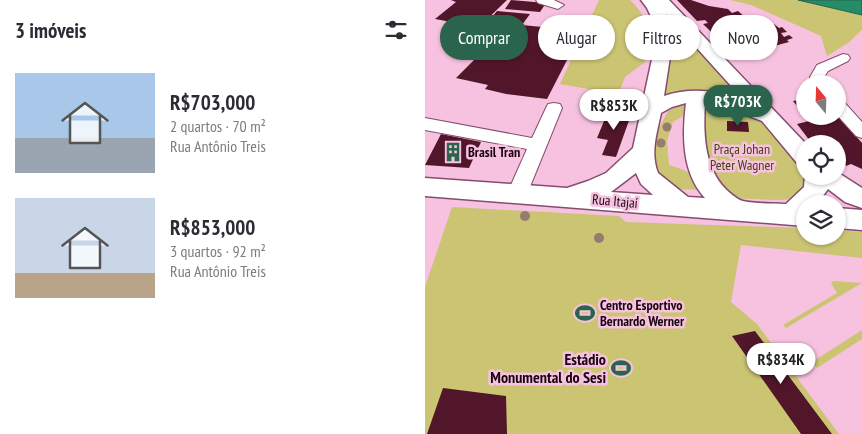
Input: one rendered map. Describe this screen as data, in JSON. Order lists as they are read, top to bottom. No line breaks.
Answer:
{"streets":{"main road":["Rua Itajaí"]},"parks":["Praça Johan Peter Wagner"],"places":{"building":["Brasil Tran"],"sports":["Centro Esportivo Bernardo Werner","Estádio Monumental do Sesi"]},"north":"top","page":{"heading":"3 imóveis","chip":["Comprar","Alugar","Filtros","Novo"],"list":[{"name":"R$703,000","note":"2 quartos · 70 m² · Rua Antônio Treis"},{"name":"R$853,000","note":"3 quartos · 92 m² · Rua Antônio Treis"}],"price":["R$703K","R$853K","R$834K"]}}
